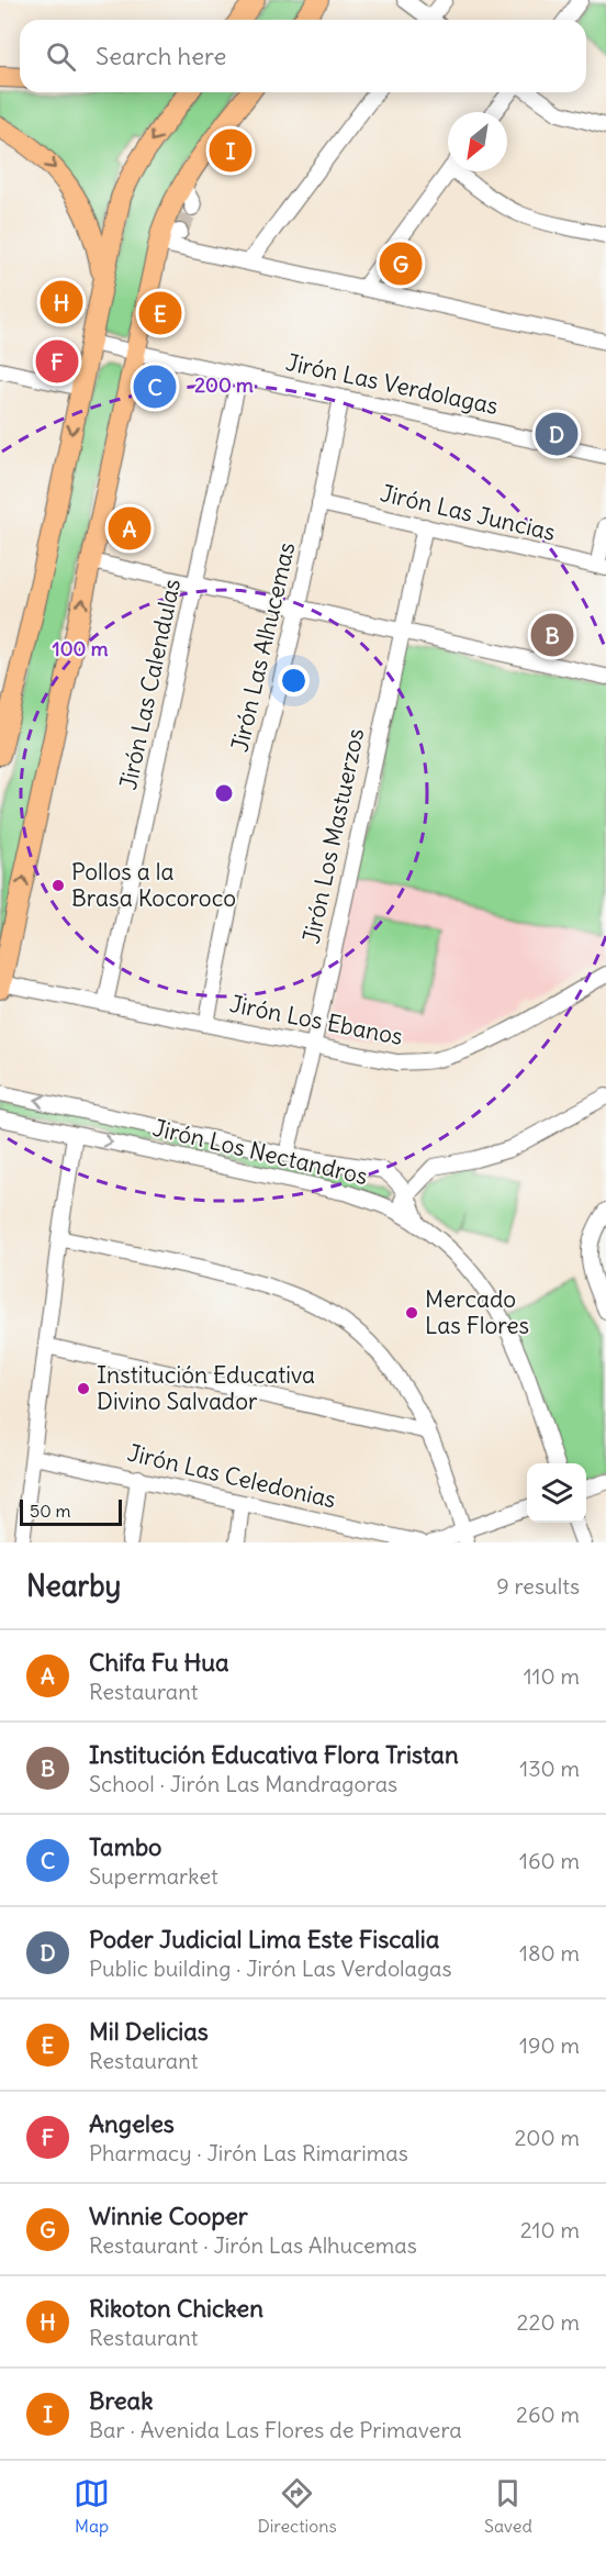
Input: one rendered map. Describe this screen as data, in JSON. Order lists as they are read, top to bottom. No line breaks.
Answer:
{"streets":{"street":["Jirón Las Verdolagas","Jirón Las Juncias","Jirón Las Alhucemas","Jirón Las Calendulas","Jirón Los Mastuerzos","Jirón Los Ebanos","Jirón Los Nectandros","Jirón Las Celedonias"]},"crossings":[["Jirón Las Verdolagas","Jirón Las Alhucemas"],["Jirón Las Verdolagas","Jirón Las Calendulas"],["Jirón Las Juncias","Jirón Las Alhucemas"],["Jirón Las Juncias","Jirón Los Mastuerzos"],["Jirón Las Alhucemas","Jirón Los Ebanos"],["Jirón Las Calendulas","Jirón Los Ebanos"],["Jirón Los Mastuerzos","Jirón Los Ebanos"]],"places":["Pollos a la Brasa Kocoroco","Mercado Las Flores","Institución Educativa Divino Salvador"],"scale_bar":"50 m","north":"bottom left","page":{"search":"Search here","pins":["I","G","H","E","F","C","D","A","B"],"scale":"50 m","heading":["Nearby","9 results"],"list":[{"mark":"A","name":"Chifa Fu Hua","note":"Restaurant","value":"110 m"},{"mark":"B","name":"Institución Educativa Flora Tristan","note":"School · Jirón Las Mandragoras","value":"130 m"},{"mark":"C","name":"Tambo","note":"Supermarket","value":"160 m"},{"mark":"D","name":"Poder Judicial Lima Este Fiscalia","note":"Public building · Jirón Las Verdolagas","value":"180 m"},{"mark":"E","name":"Mil Delicias","note":"Restaurant","value":"190 m"},{"mark":"F","name":"Angeles","note":"Pharmacy · Jirón Las Rimarimas","value":"200 m"},{"mark":"G","name":"Winnie Cooper","note":"Restaurant · Jirón Las Alhucemas","value":"210 m"},{"mark":"H","name":"Rikoton Chicken","note":"Restaurant","value":"220 m"},{"mark":"I","name":"Break","note":"Bar · Avenida Las Flores de Primavera","value":"260 m"}],"nav":["Map","Directions","Saved"]},"rings":["200 m","100 m"]}
